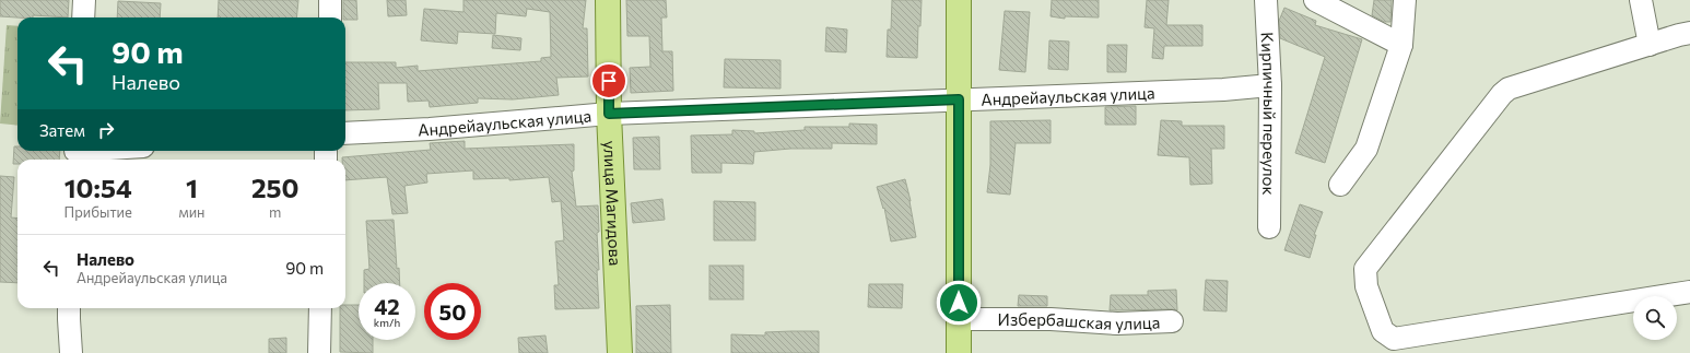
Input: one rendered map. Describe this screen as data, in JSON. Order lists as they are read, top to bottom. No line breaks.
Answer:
{"streets":{"main road":["улица Магидова"],"street":["Андрейаульская улица","Кирпичный переулок","Избербашская улица"]},"crossings":[["Андрейаульская улица","Кирпичный переулок"],["Андрейаульская улица","улица Магидова"]],"page":{"turn":["90 m","Налево"],"then":"Затем","eta":["10:54","Прибытие","1","мин","250","m"],"list":[{"name":"Налево","note":"Андрейаульская улица","value":"90 m"}],"speed":"42 km/h","limit":"50"}}
